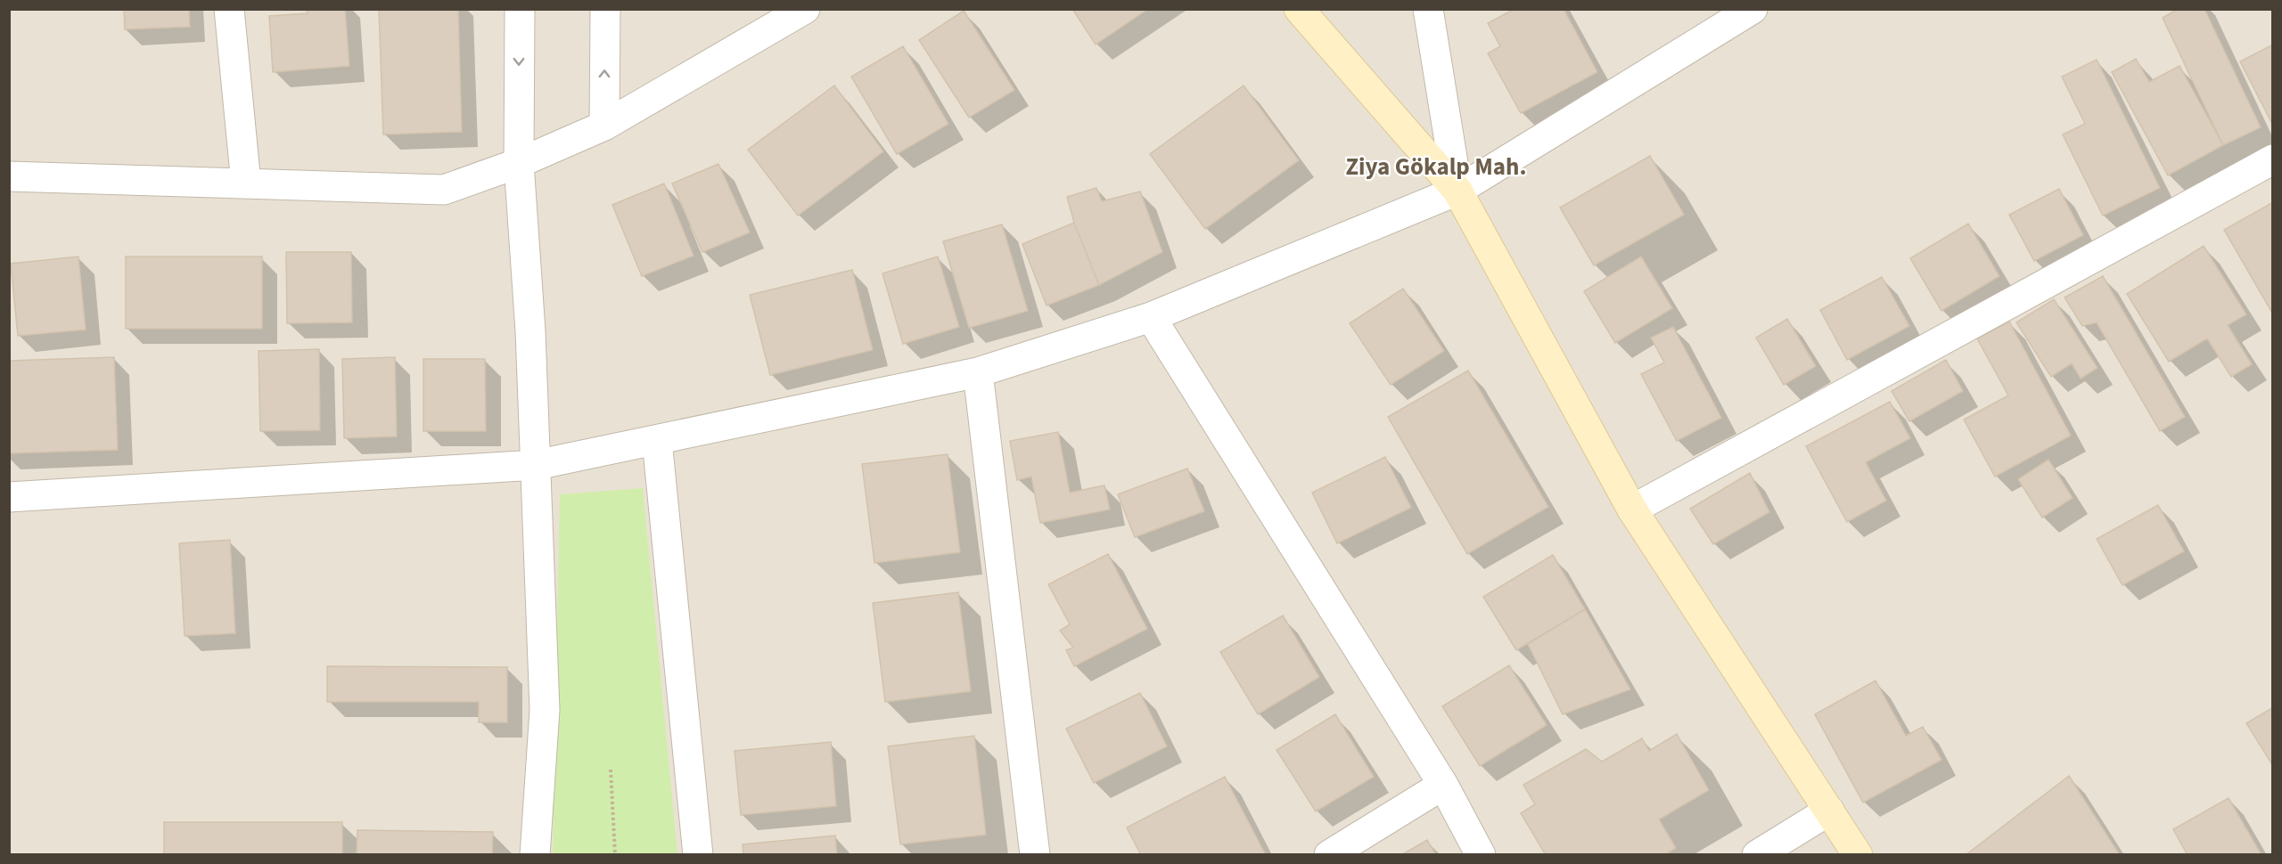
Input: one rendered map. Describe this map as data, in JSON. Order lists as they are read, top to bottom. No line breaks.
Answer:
{"districts":["Ziya Gökalp Mah."]}
